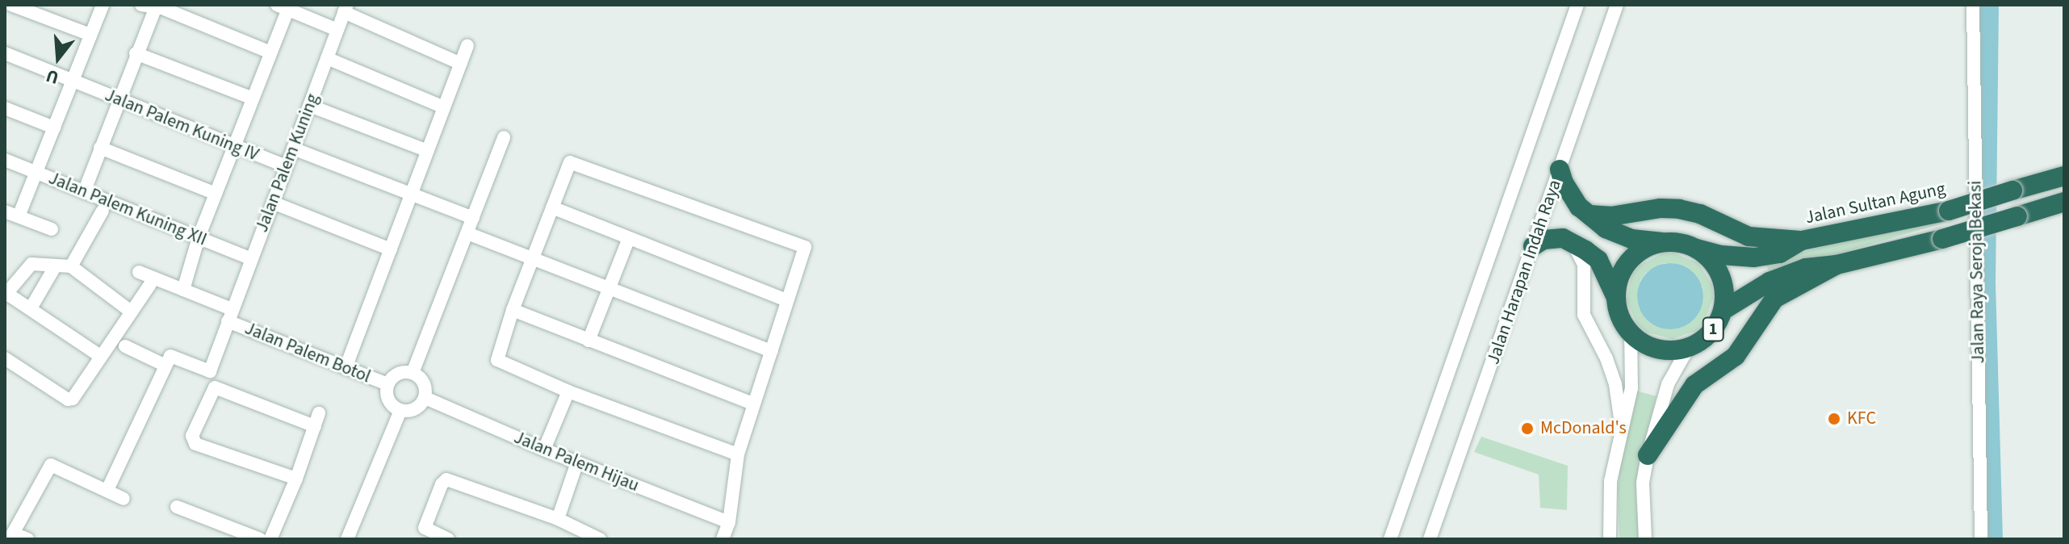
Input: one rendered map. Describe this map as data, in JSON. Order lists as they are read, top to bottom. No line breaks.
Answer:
{"streets":{"highway":["Jalan Sultan Agung","1"],"street":["Jalan Palem Kuning IV","Jalan Palem Kuning","Jalan Palem Kuning XII","Jalan Harapan Indah Raya","Jalan Raya Seroja Bekasi","Jalan Palem Botol","Jalan Palem Hijau"]},"crossings":[["Jalan Palem Kuning IV","Jalan Palem Kuning"],["Jalan Palem Kuning","Jalan Palem Kuning XII"],["Jalan Palem Kuning","Jalan Palem Botol"],["Jalan Sultan Agung","1"],["Jalan Palem Botol","Jalan Palem Hijau"]],"places":["KFC","McDonald's"],"north":"bottom"}
